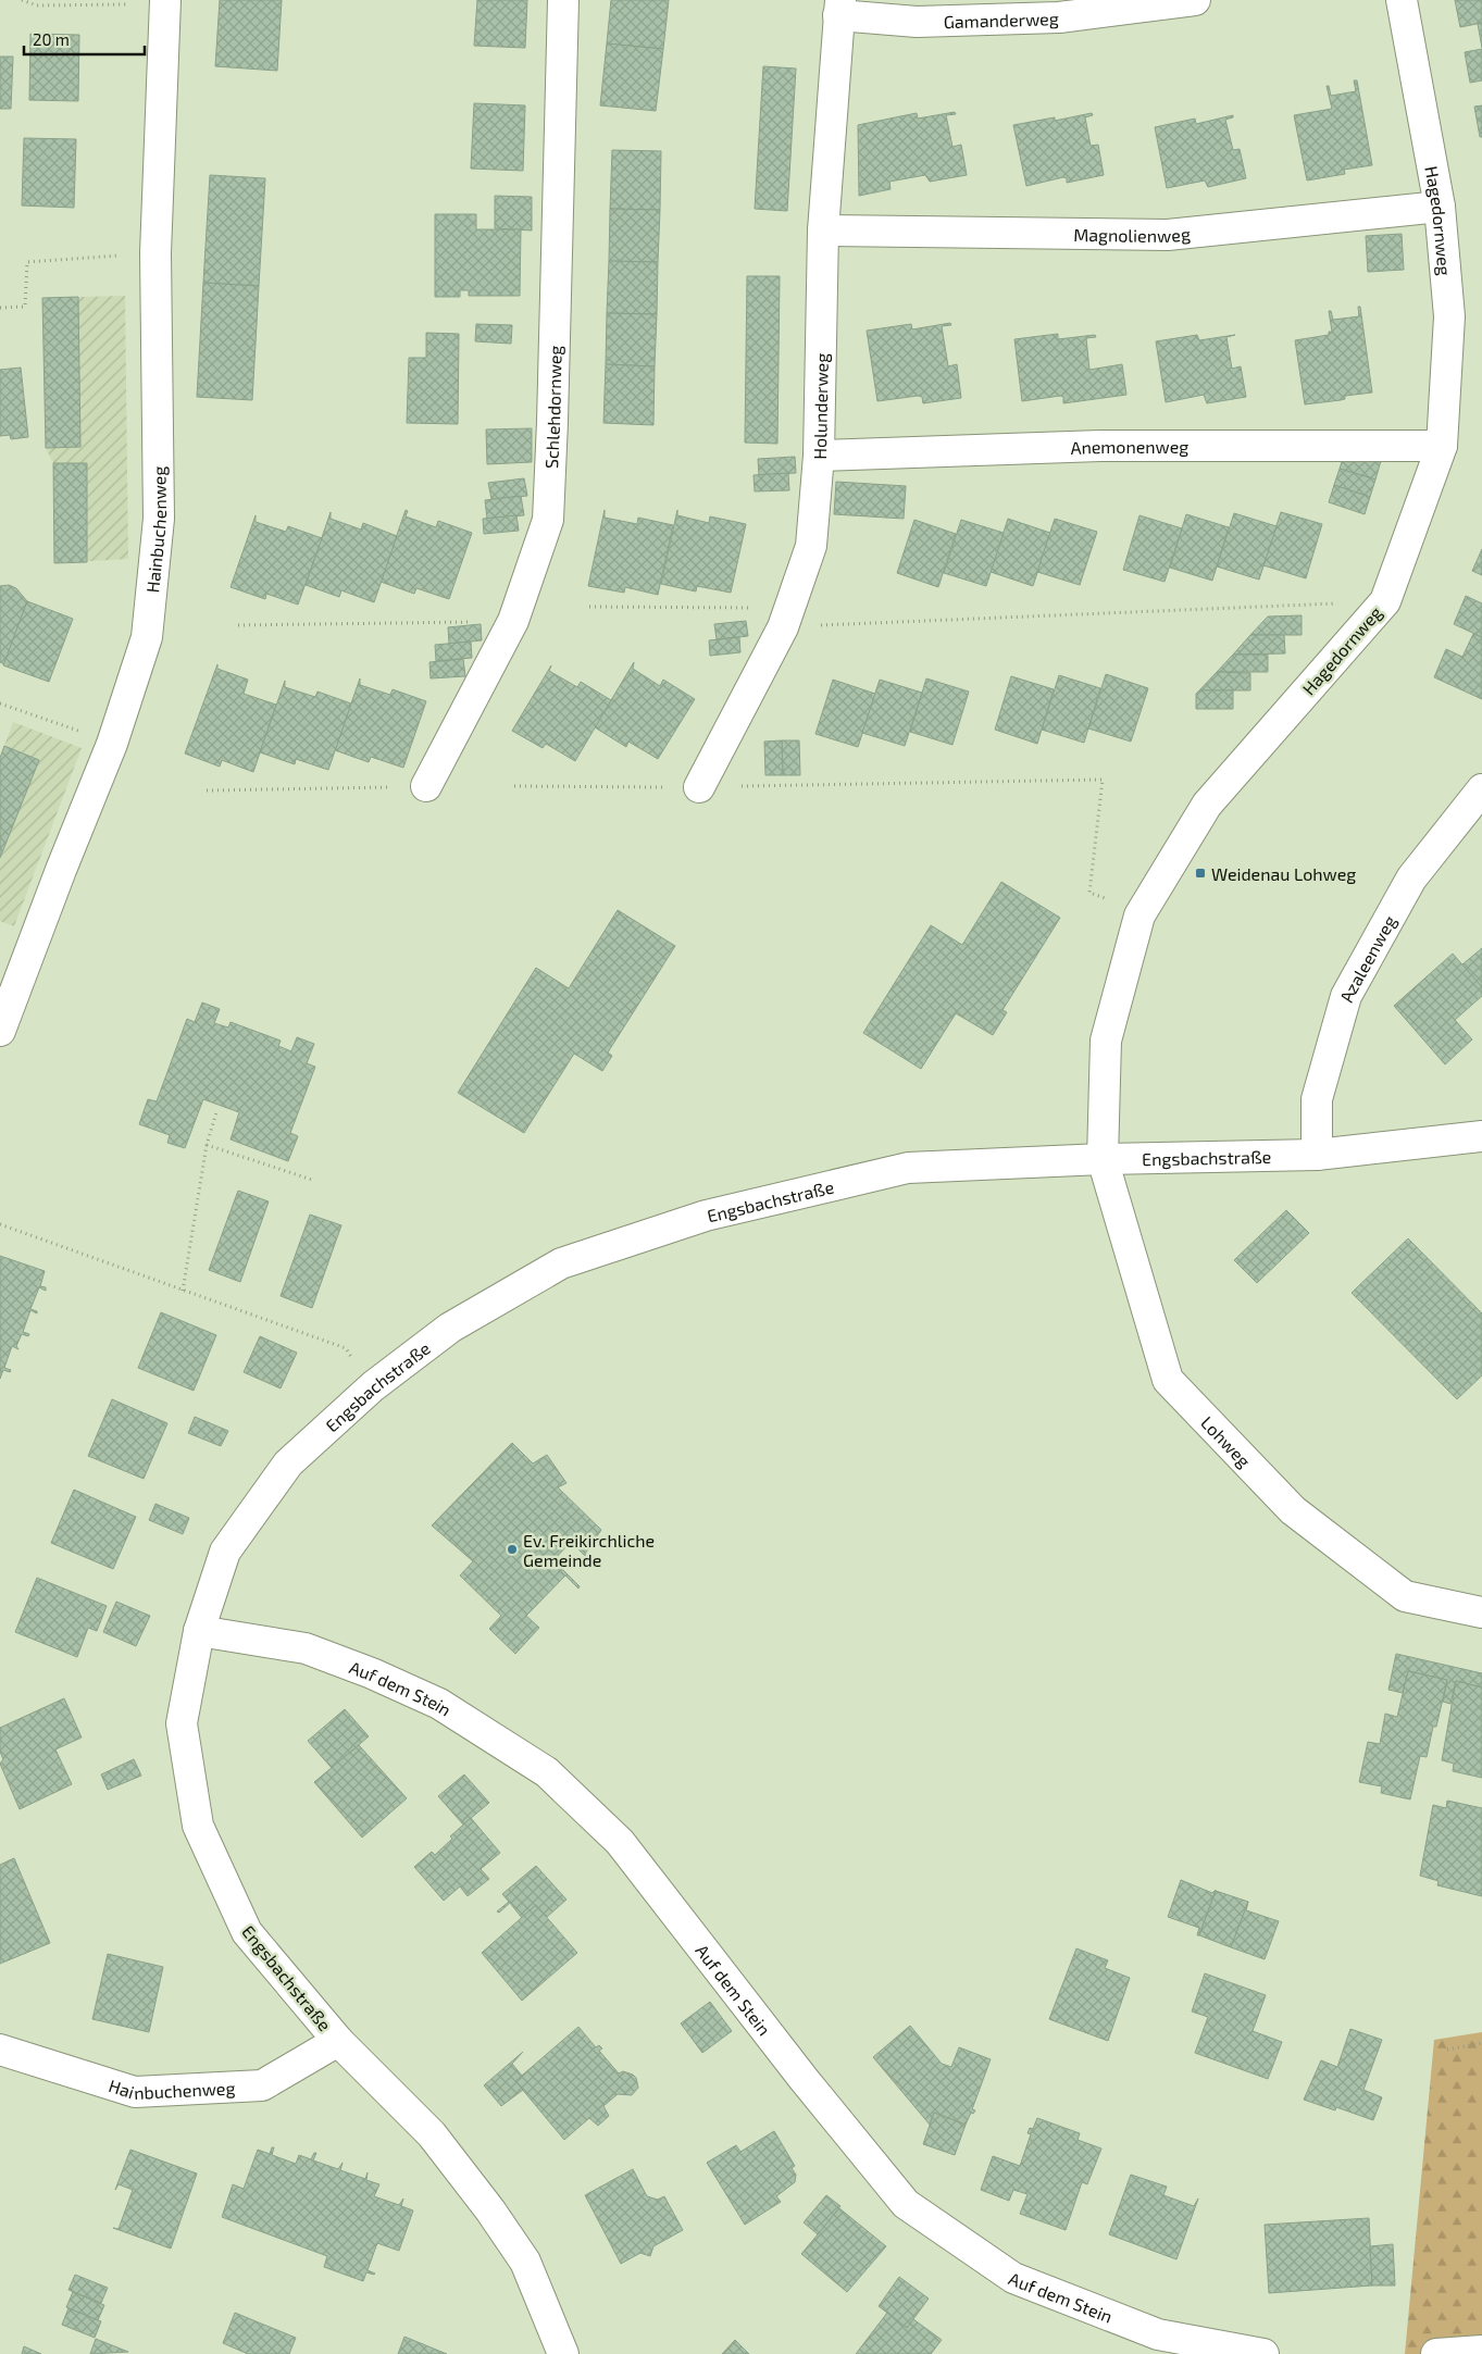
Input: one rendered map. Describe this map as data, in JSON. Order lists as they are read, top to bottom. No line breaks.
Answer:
{"streets":{"street":["Gamanderweg","Hagedornweg","Magnolienweg","Holunderweg","Schlehdornweg","Anemonenweg","Hainbuchenweg","Azaleenweg","Engsbachstraße","Lohweg","Auf dem Stein"]},"crossings":[["Gamanderweg","Holunderweg"],["Hagedornweg","Magnolienweg"],["Hagedornweg","Anemonenweg"],["Hagedornweg","Engsbachstraße"],["Hagedornweg","Lohweg"],["Magnolienweg","Holunderweg"],["Holunderweg","Anemonenweg"],["Hainbuchenweg","Engsbachstraße"],["Azaleenweg","Engsbachstraße"],["Engsbachstraße","Lohweg"],["Engsbachstraße","Auf dem Stein"]],"places":{"transit":["Weidenau Lohweg"],"other":["Ev. Freikirchliche Gemeinde"]},"scale_bar":"20 m"}
